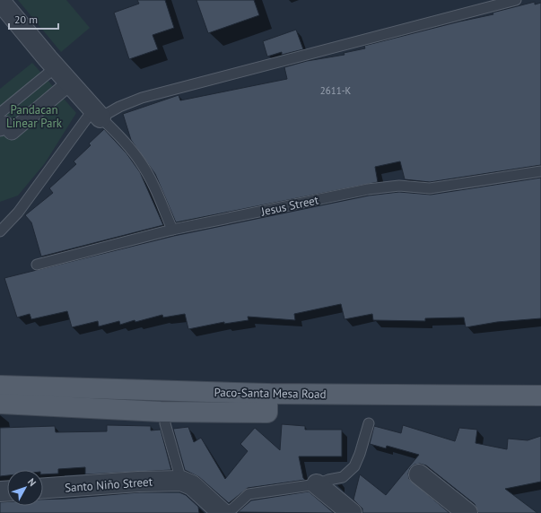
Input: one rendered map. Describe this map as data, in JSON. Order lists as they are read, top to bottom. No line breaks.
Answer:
{"streets":{"main road":["Paco-Santa Mesa Road"],"street":["Santo Niño Street"],"lane":["Jesus Street"]},"parks":["Pandacan Linear Park"],"house_numbers":["2611-K"],"scale_bar":"20 m","north":"top right"}
